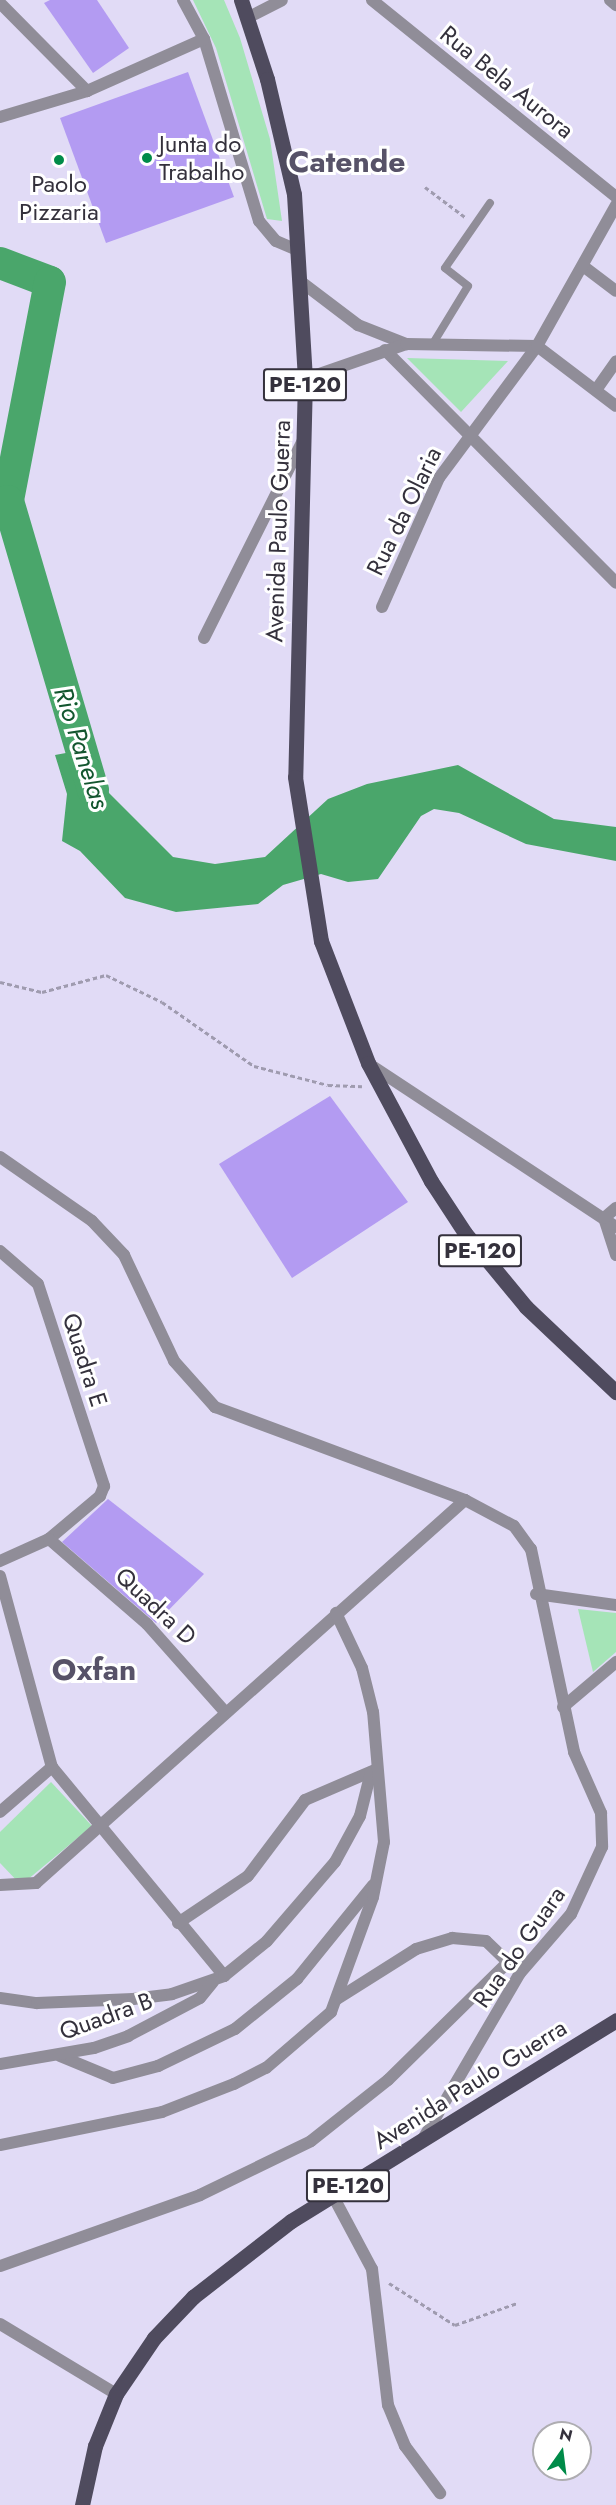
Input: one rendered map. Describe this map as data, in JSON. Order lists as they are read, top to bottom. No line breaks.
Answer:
{"streets":{"main road":["PE-120","Avenida Paulo Guerra"],"street":["Rua Bela Aurora","Rua da Olaria","Quadra E","Quadra D","Rua do Guara","Quadra B"]},"crossings":[["PE-120","Avenida Paulo Guerra"],["Avenida Paulo Guerra","Rua do Guara"],["Quadra E","Quadra D"]],"districts":["Catende","Oxfan"],"water":["Rio Panelas"],"places":["Junta do Trabalho","Paolo Pizzaria"],"north":"top"}
